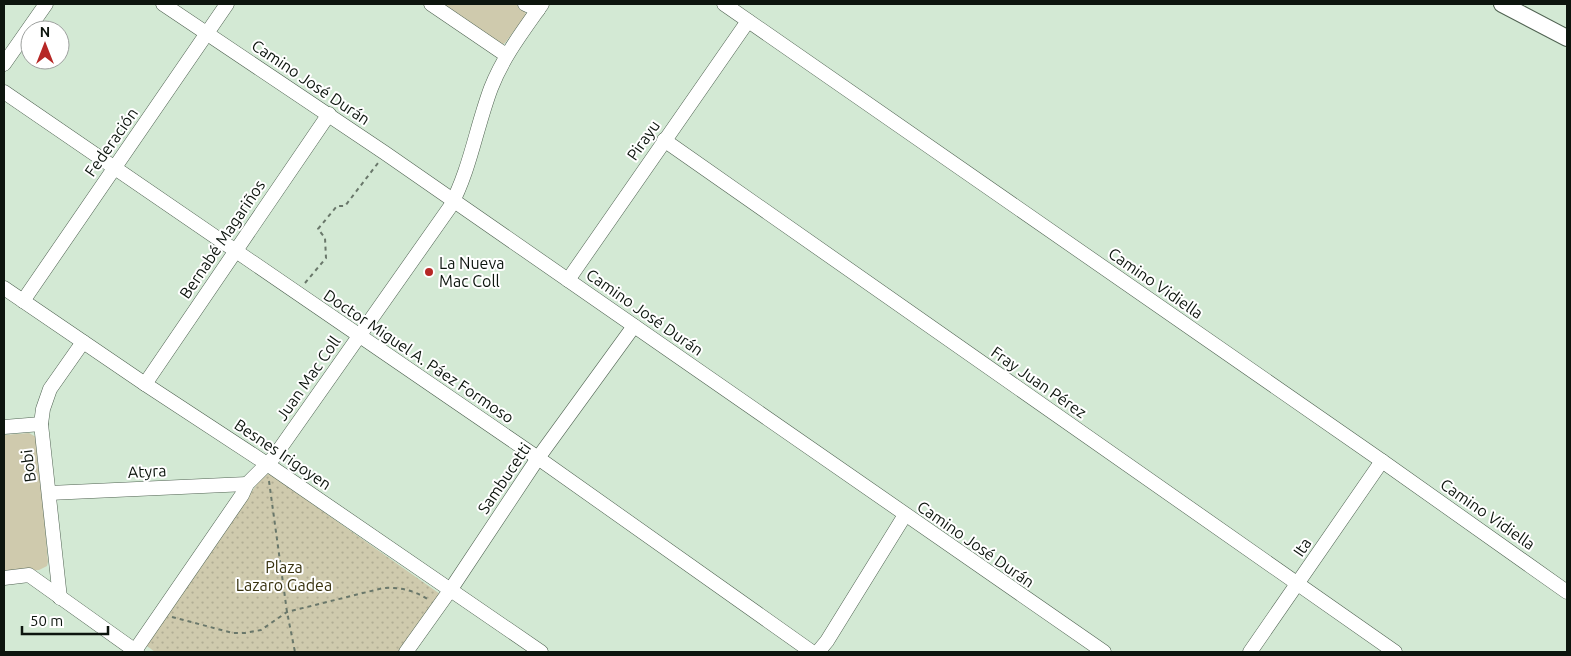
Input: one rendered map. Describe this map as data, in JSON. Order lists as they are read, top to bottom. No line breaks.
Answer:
{"streets":{"street":["Camino José Durán","Pirayu","Federación","Bernabé Magariños","Camino Vidiella","Doctor Miguel A. Páez Formoso","Juan Mac Coll","Fray Juan Pérez","Besnes Irigoyen","Bobi","Atyra","Sambucetti","Ita"]},"crossings":[["Camino José Durán","Pirayu"],["Camino José Durán","Federación"],["Camino José Durán","Bernabé Magariños"],["Camino José Durán","Juan Mac Coll"],["Camino José Durán","Sambucetti"],["Pirayu","Camino Vidiella"],["Pirayu","Fray Juan Pérez"],["Federación","Doctor Miguel A. Páez Formoso"],["Federación","Besnes Irigoyen"],["Bernabé Magariños","Doctor Miguel A. Páez Formoso"],["Bernabé Magariños","Besnes Irigoyen"],["Camino Vidiella","Ita"],["Doctor Miguel A. Páez Formoso","Juan Mac Coll"],["Doctor Miguel A. Páez Formoso","Sambucetti"],["Juan Mac Coll","Besnes Irigoyen"],["Juan Mac Coll","Atyra"],["Fray Juan Pérez","Ita"],["Besnes Irigoyen","Bobi"],["Besnes Irigoyen","Sambucetti"],["Bobi","Atyra"]],"parks":["Plaza Lazaro Gadea"],"places":["La Nueva Mac Coll"],"scale_bar":"50 m","north":"top"}
